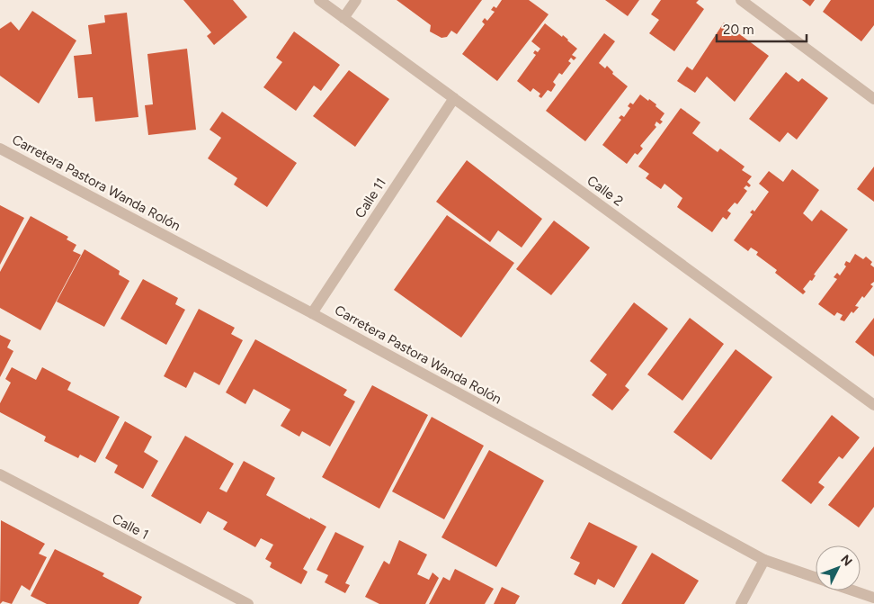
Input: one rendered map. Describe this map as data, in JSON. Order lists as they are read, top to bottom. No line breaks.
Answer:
{"streets":{"street":["Carretera Pastora Wanda Rolón","Calle 2","Calle 11","Calle 1"]},"crossings":[["Carretera Pastora Wanda Rolón","Calle 11"],["Calle 2","Calle 11"]],"scale_bar":"20 m","north":"top right"}
